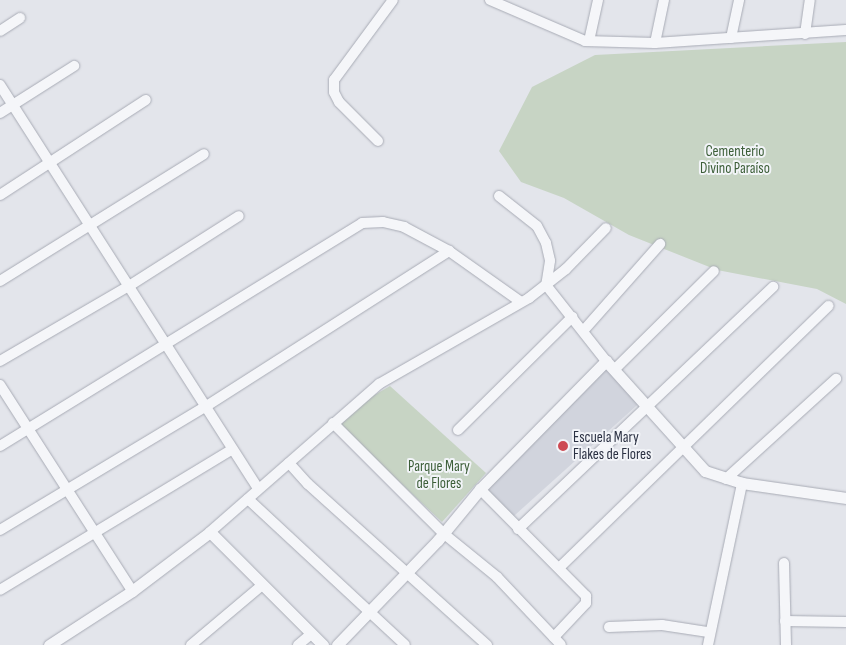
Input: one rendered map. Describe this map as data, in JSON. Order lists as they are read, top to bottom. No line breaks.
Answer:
{"parks":["Cementerio Divino Paraíso","Parque Mary de Flores"],"places":["Escuela Mary Flakes de Flores"]}
